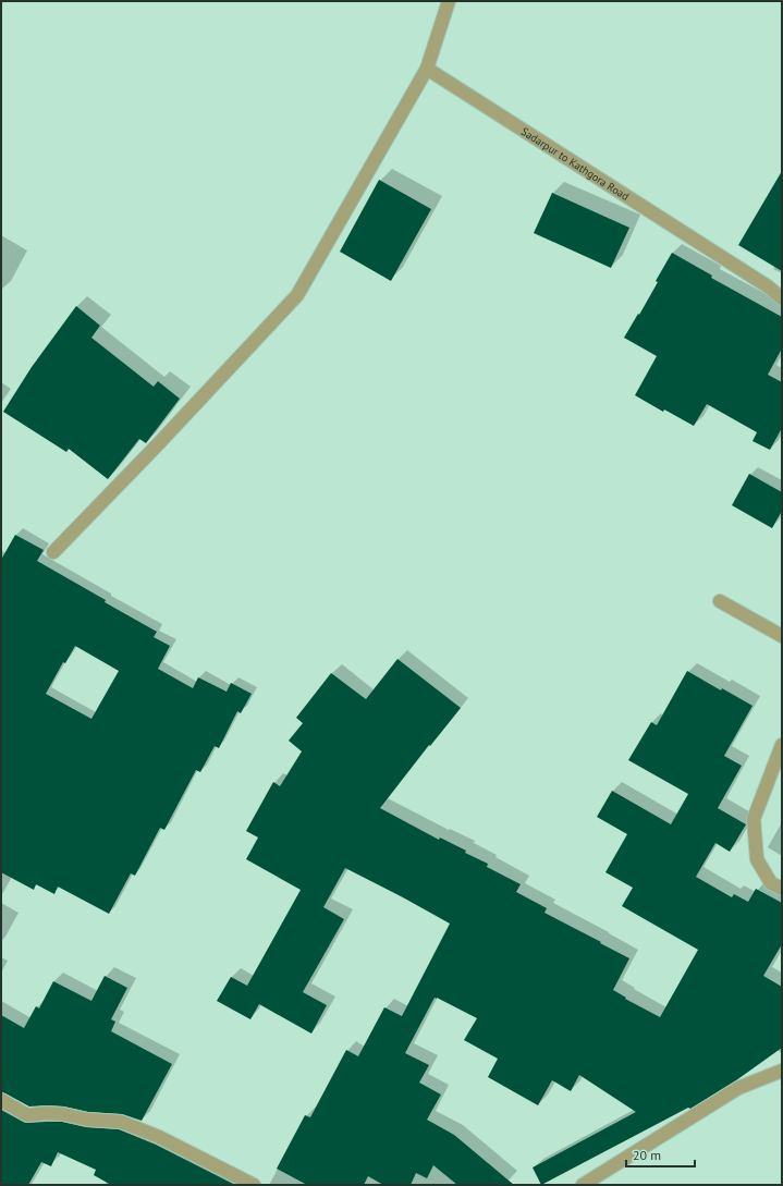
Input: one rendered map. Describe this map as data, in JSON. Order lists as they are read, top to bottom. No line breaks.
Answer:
{"streets":{"street":["Sadarpur to Kathgora Road"]},"scale_bar":"20 m"}
